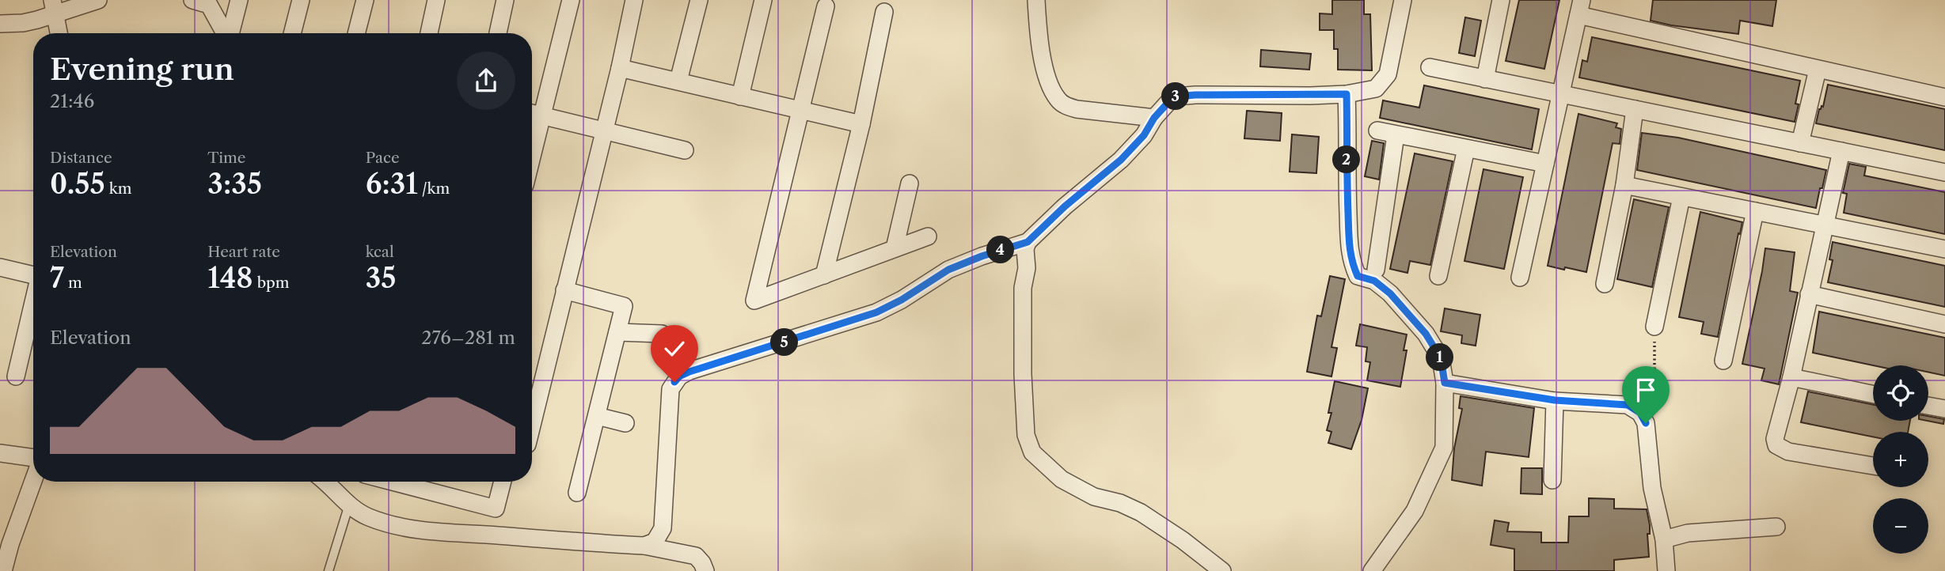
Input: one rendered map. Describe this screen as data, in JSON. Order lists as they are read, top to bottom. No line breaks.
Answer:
{"page":{"heading":["Evening run","21:46"],"pins":["3","2","4","5","1"],"stats":[["Distance","0.55 km"],["Time","3:35"],["Pace","6:31 /km"],["Elevation","7 m"],["Heart rate","148 bpm"],["kcal","35"]],"chart":["Elevation","276–281 m"],"map_buttons":["+","−"]}}
